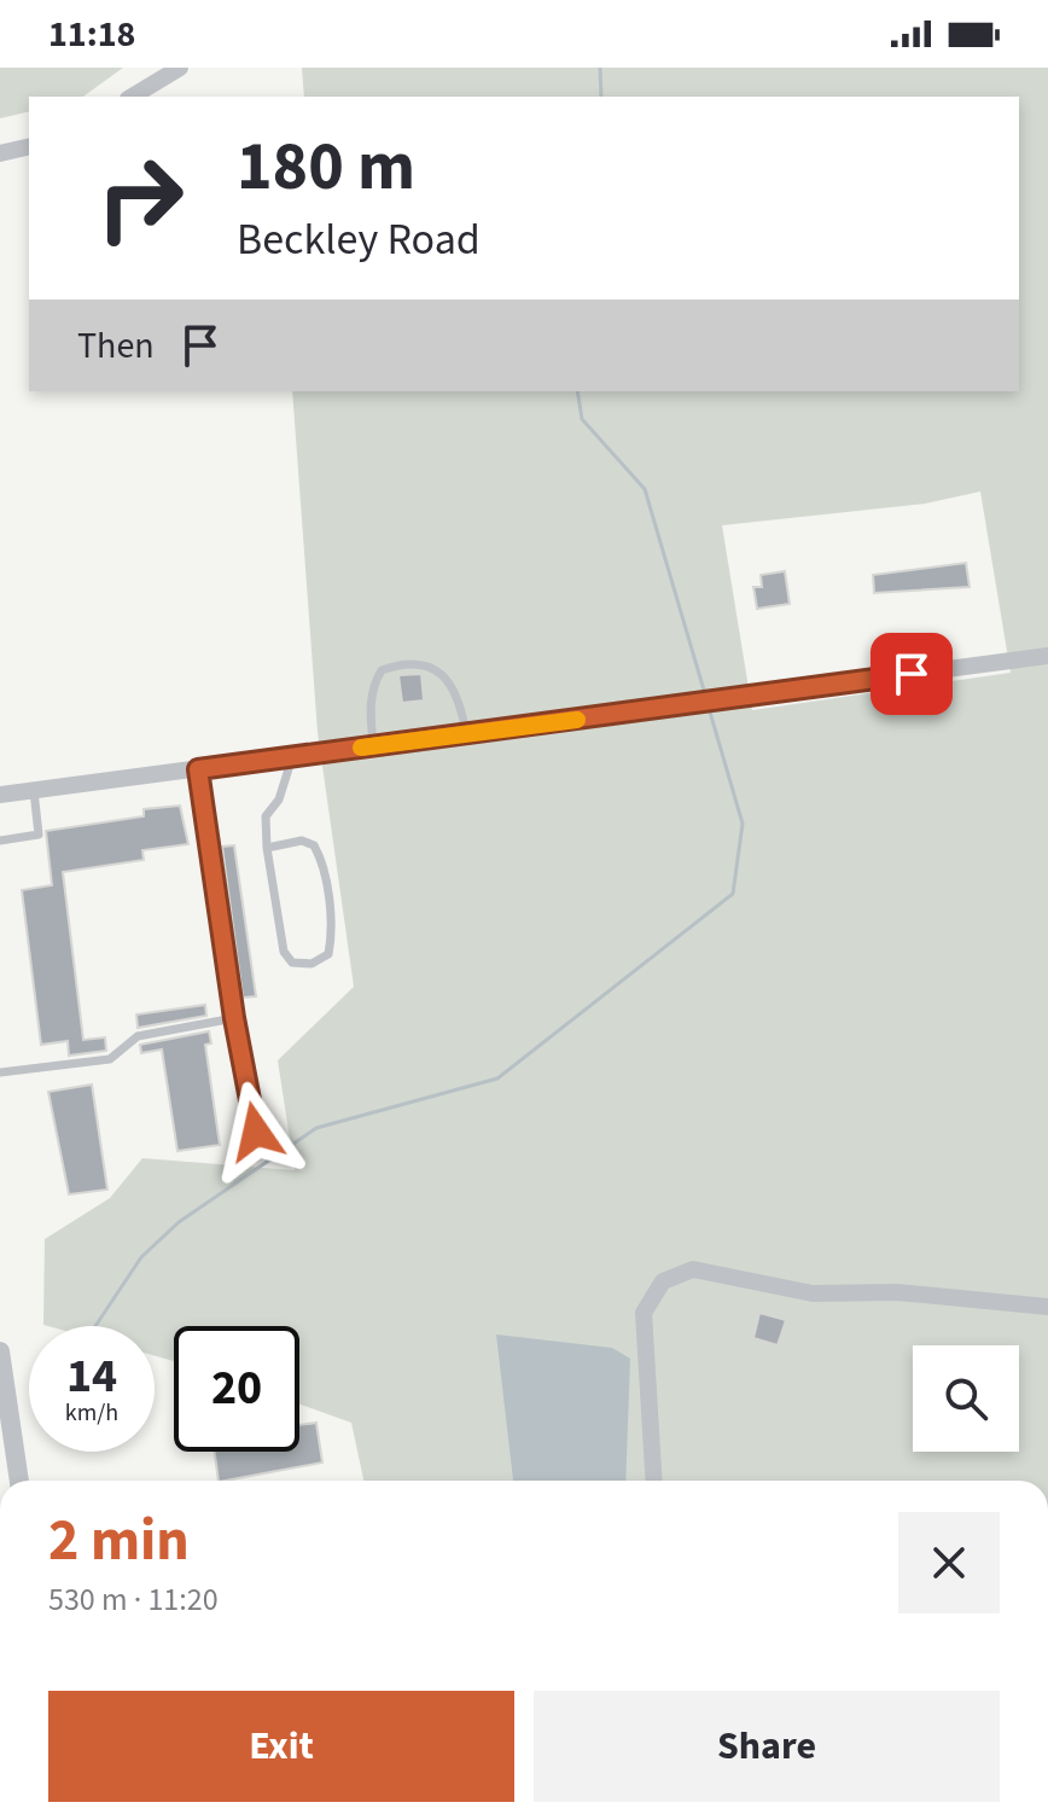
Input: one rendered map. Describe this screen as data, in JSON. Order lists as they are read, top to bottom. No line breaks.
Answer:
{"page":{"status":"11:18","turn":["180 m","Beckley Road"],"then":"Then","speed":"14 km/h","limit":"20","heading":["2 min","530 m · 11:20"],"buttons":["Exit","Share"]}}
